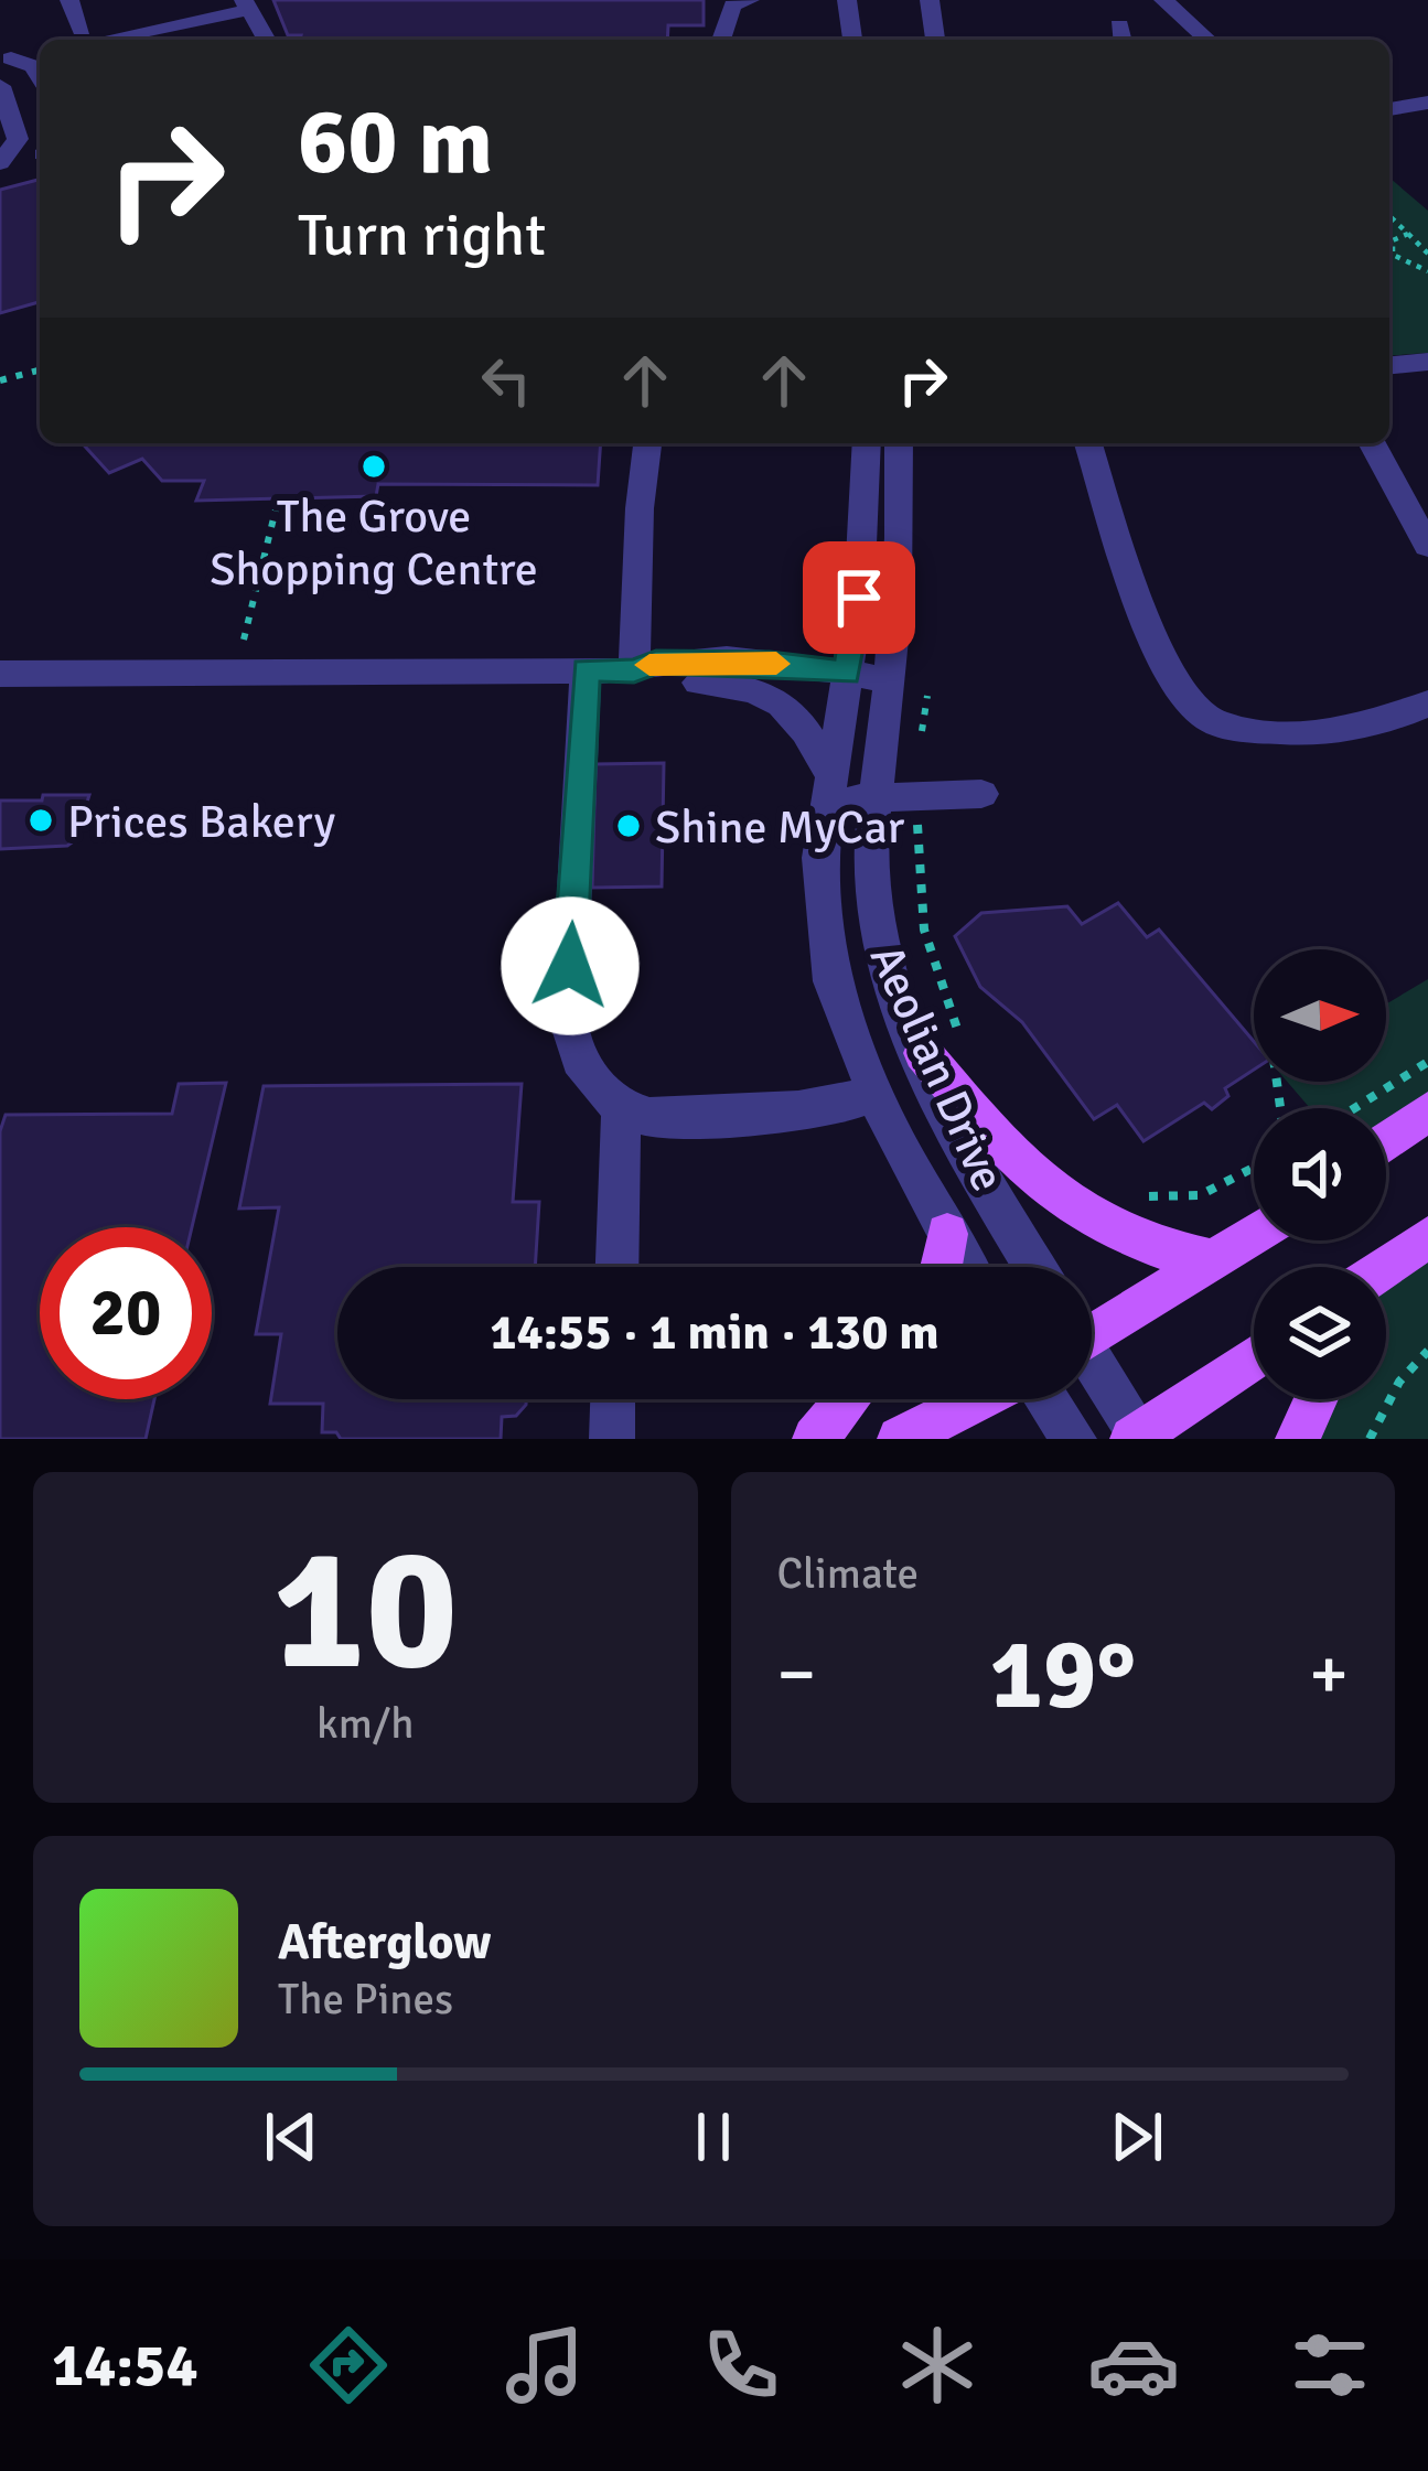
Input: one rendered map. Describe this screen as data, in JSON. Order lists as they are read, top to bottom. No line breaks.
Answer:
{"streets":{"street":["Aeolian Drive"]},"places":["The Grove Shopping Centre","Prices Bakery","Shine MyCar"],"north":"right","page":{"turn":["60 m","Turn right"],"limit":"20","trip":"14:55 · 1 min · 130 m","tile":[["10","km/h"],"Climate"],"heat":["−","19°","+"],"song":["Afterglow","The Pines"],"tabs":"14:54"}}
